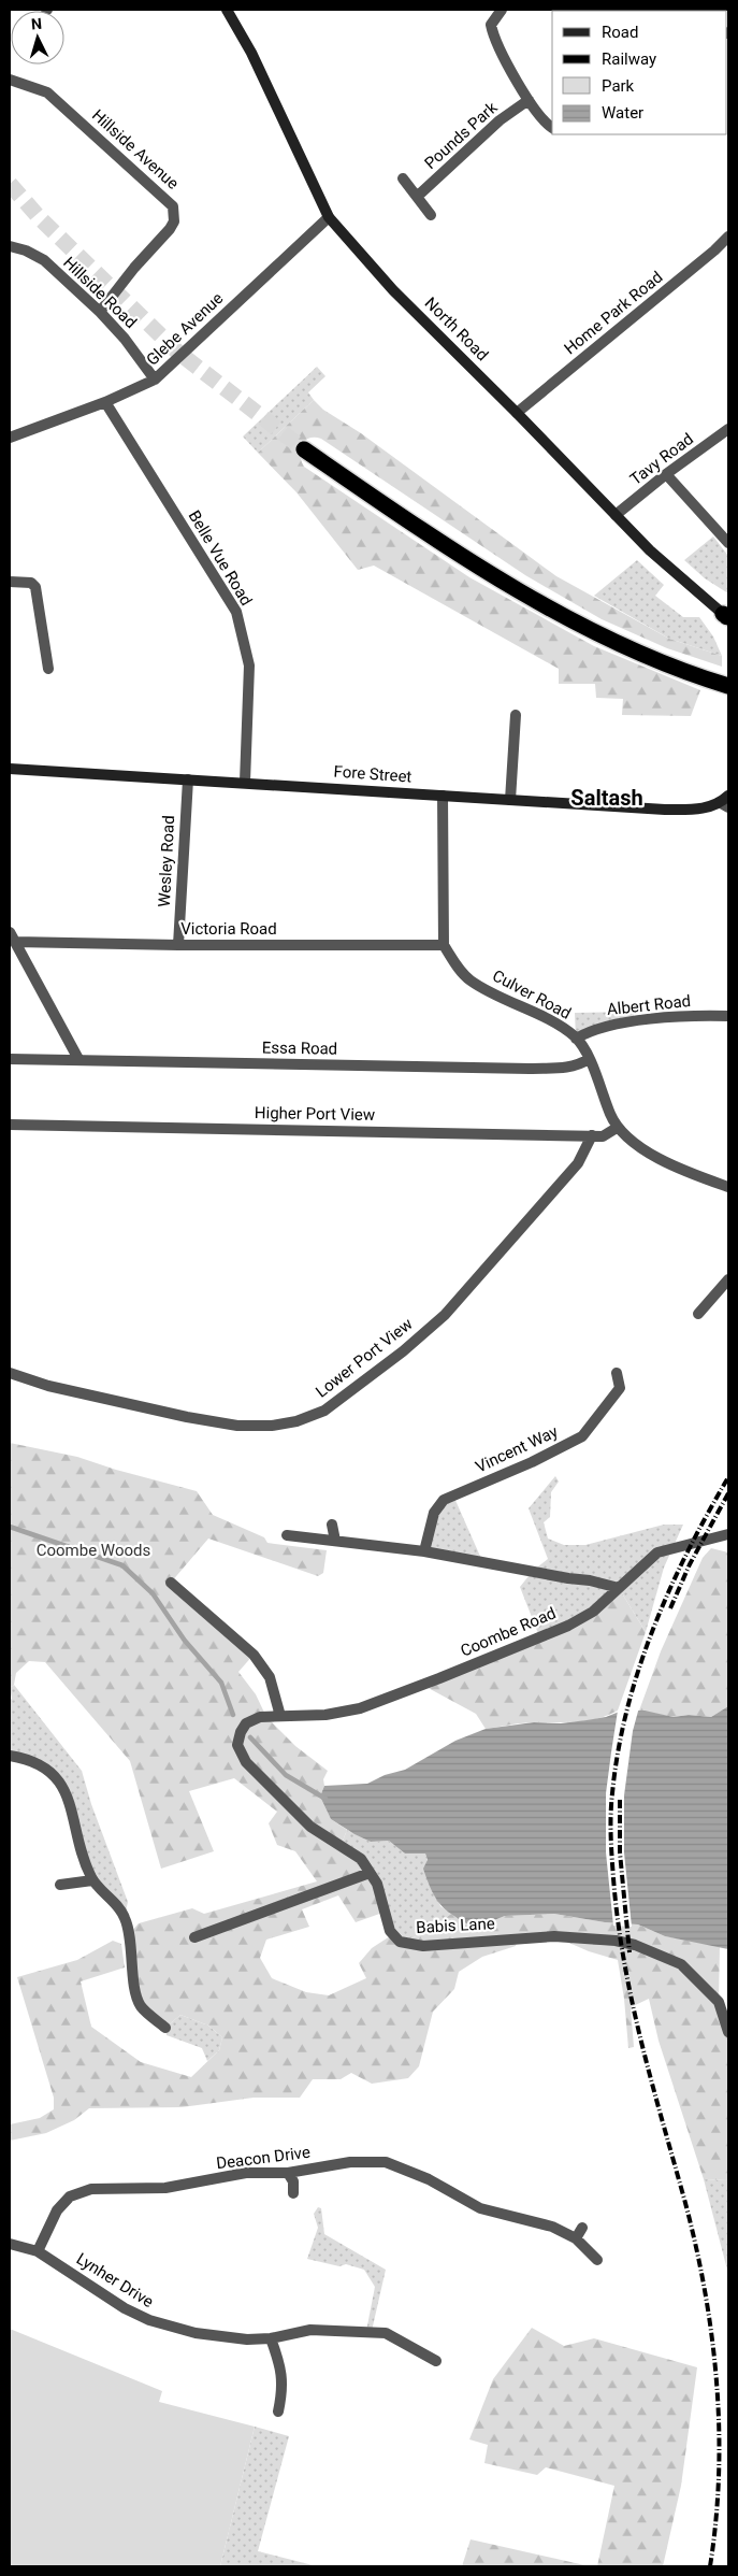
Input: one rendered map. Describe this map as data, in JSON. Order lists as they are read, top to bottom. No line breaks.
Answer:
{"streets":{"main road":["North Road","Fore Street"],"street":["Pounds Park","Hillside Avenue","Hillside Road","Home Park Road","Glebe Avenue","Tavy Road","Belle Vue Road","Wesley Road","Victoria Road","Culver Road","Albert Road","Essa Road","Higher Port View","Lower Port View","Vincent Way","Coombe Road","Babis Lane","Deacon Drive","Lynher Drive"]},"crossings":[["Hillside Avenue","Hillside Road"],["Hillside Road","Glebe Avenue"],["Home Park Road","North Road"],["Glebe Avenue","North Road"],["Glebe Avenue","Belle Vue Road"],["North Road","Tavy Road"],["Belle Vue Road","Fore Street"],["Fore Street","Wesley Road"],["Wesley Road","Victoria Road"],["Victoria Road","Culver Road"],["Culver Road","Albert Road"],["Culver Road","Essa Road"],["Culver Road","Higher Port View"],["Higher Port View","Lower Port View"],["Coombe Road","Babis Lane"],["Deacon Drive","Lynher Drive"]],"districts":["Saltash"],"parks":["Coombe Woods"],"legend":["Road","Railway","Park","Water"],"north":"top"}
